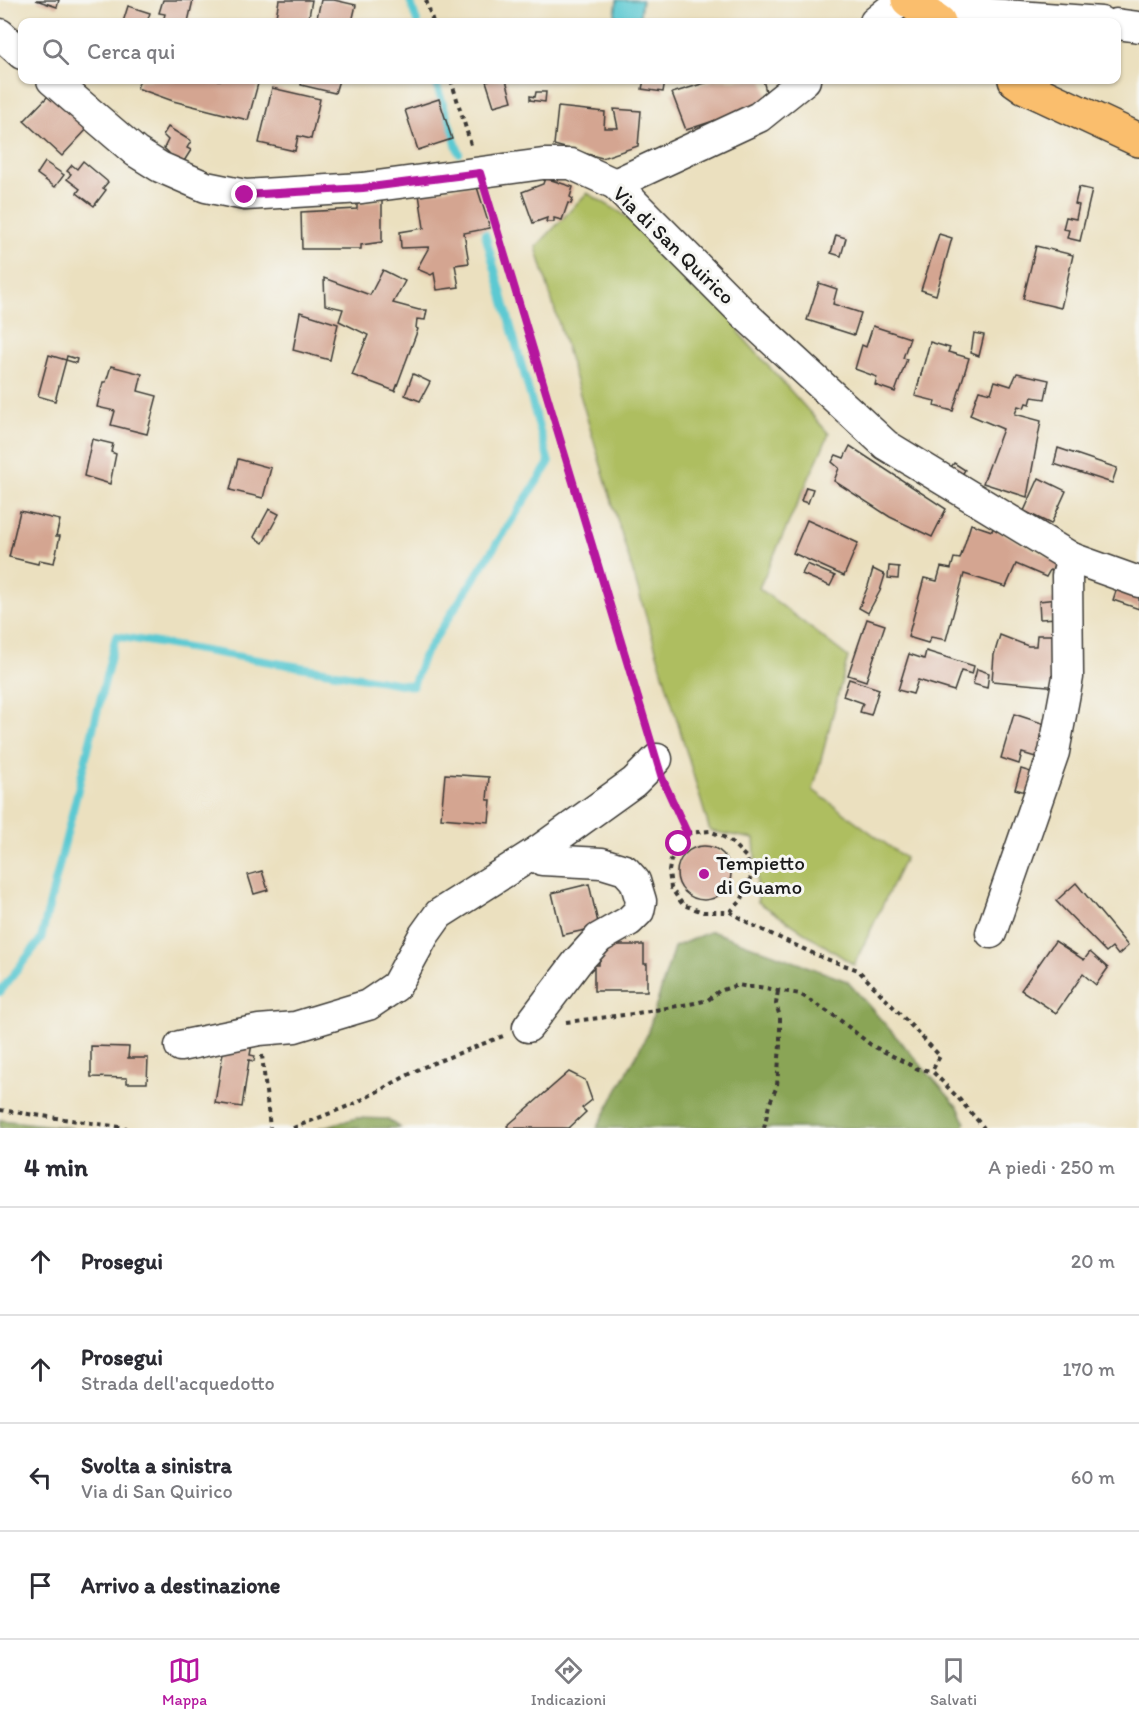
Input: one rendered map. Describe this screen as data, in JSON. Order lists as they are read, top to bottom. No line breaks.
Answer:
{"streets":{"street":["Via di San Quirico"]},"places":["Tempietto di Guamo"],"page":{"search":"Cerca qui","heading":["4 min","A piedi · 250 m"],"list":[["Prosegui","20 m"],["Prosegui","Strada dell'acquedotto","170 m"],["Svolta a sinistra","Via di San Quirico","60 m"],"Arrivo a destinazione"],"nav":["Mappa","Indicazioni","Salvati"]}}
